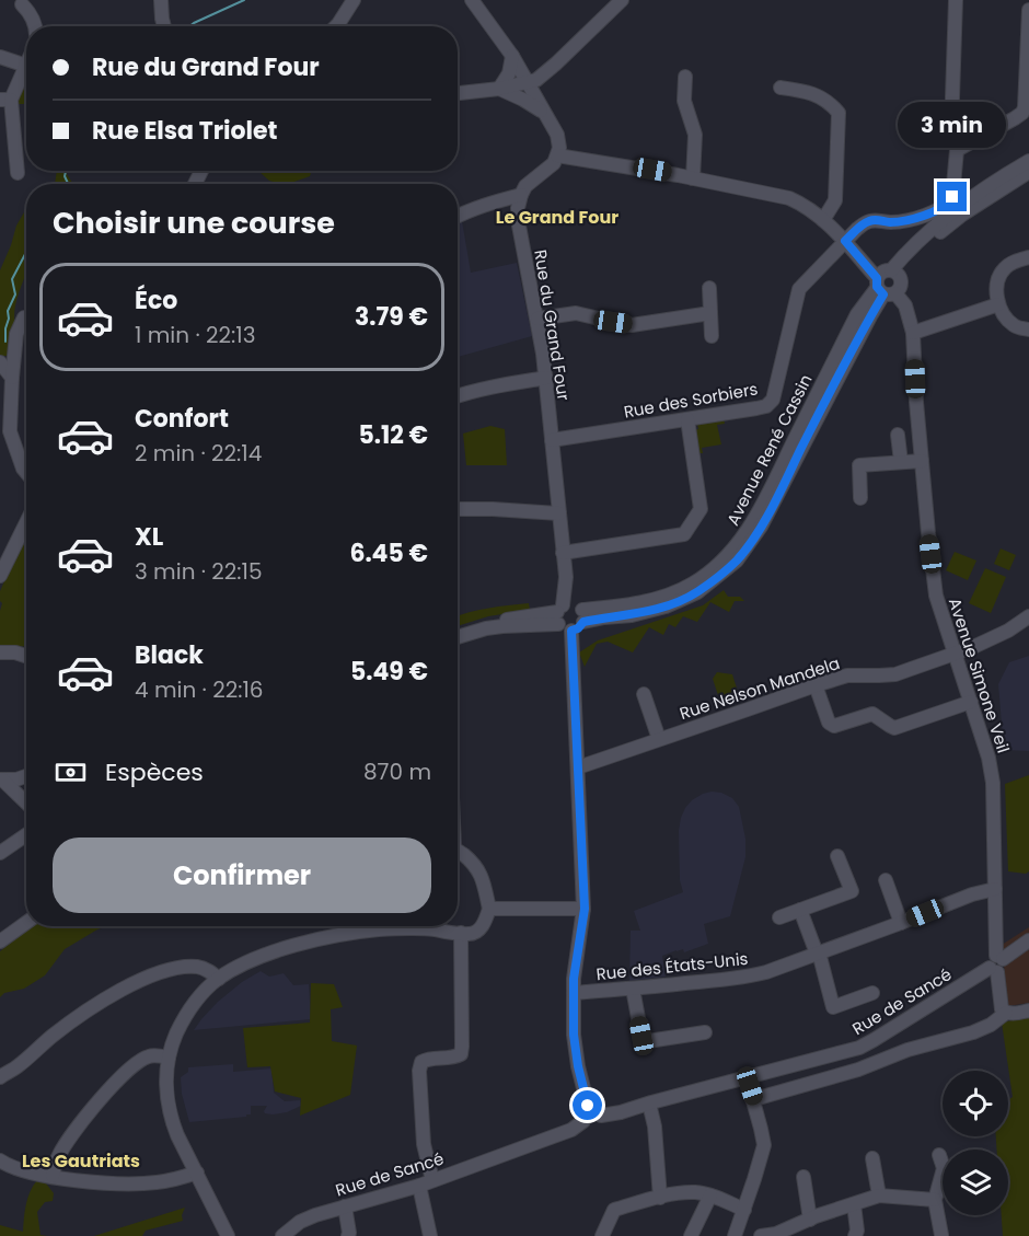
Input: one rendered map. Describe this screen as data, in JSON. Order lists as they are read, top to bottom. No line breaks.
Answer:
{"streets":{"street":["Rue du Grand Four","Rue des Sorbiers","Avenue René Cassin","Avenue Simone Veil","Rue Nelson Mandela","Rue des États-Unis","Rue de Sancé"]},"crossings":[["Rue du Grand Four","Rue des Sorbiers"],["Rue du Grand Four","Avenue René Cassin"],["Rue du Grand Four","Rue Nelson Mandela"],["Rue du Grand Four","Rue des États-Unis"],["Rue du Grand Four","Rue de Sancé"],["Rue des Sorbiers","Avenue Simone Veil"],["Avenue René Cassin","Avenue Simone Veil"],["Avenue Simone Veil","Rue Nelson Mandela"],["Avenue Simone Veil","Rue des États-Unis"],["Avenue Simone Veil","Rue de Sancé"]],"districts":["Le Grand Four","Les Gautriats"],"page":{"banner":["Rue du Grand Four","Rue Elsa Triolet"],"bubble":"3 min","heading":"Choisir une course","list":[{"name":"Éco","note":"1 min · 22:13","value":"3.79 €"},{"name":"Confort","note":"2 min · 22:14","value":"5.12 €"},{"name":"XL","note":"3 min · 22:15","value":"6.45 €"},{"name":"Black","note":"4 min · 22:16","value":"5.49 €"}],"pay":["Espèces","870 m"],"buttons":"Confirmer"}}
